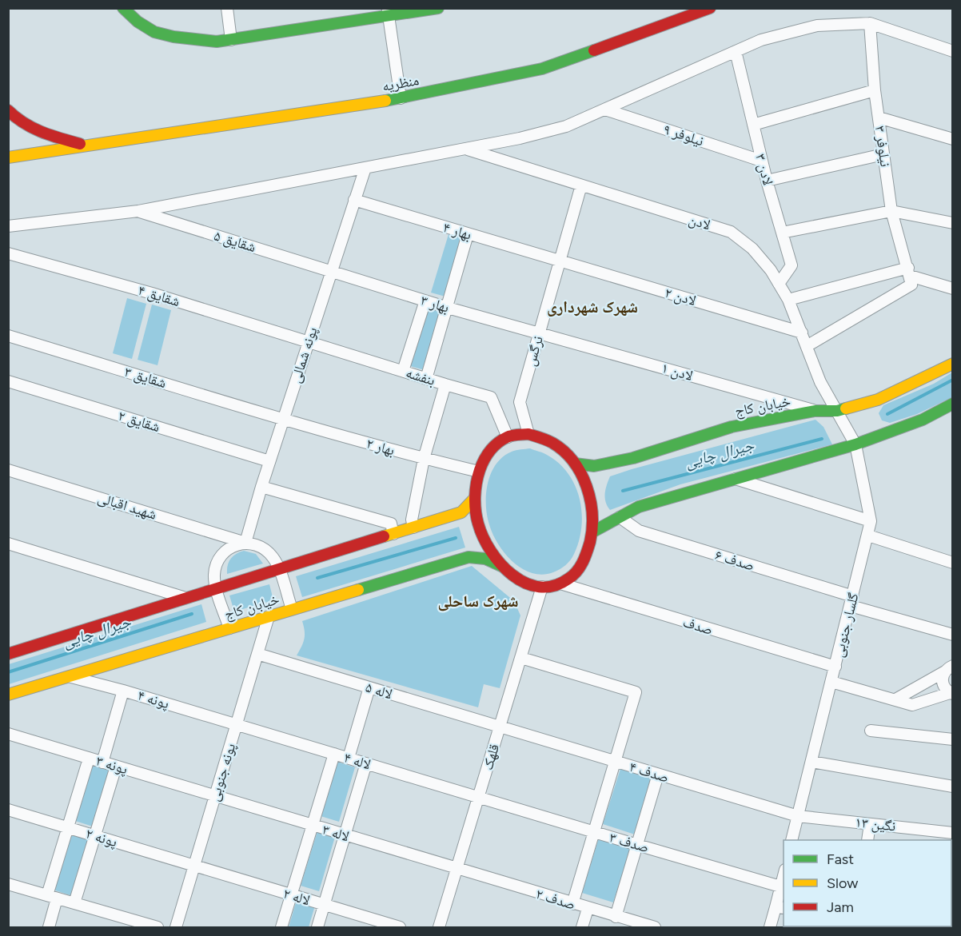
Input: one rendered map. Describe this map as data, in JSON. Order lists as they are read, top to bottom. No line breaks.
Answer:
{"streets":{"main road":["منظریه","خیابان کاج"],"street":["نیلوفر ۹","نیلوفر ۳","لادن ۳","لادن","بهار ۴","شقایق ۵","شقایق ۴","لادن ۲","بهار ۳","نرگس","پونه شمالی","لادن ۱","بنفشه","شقایق ۳","شقایق ۲","بهار ۲","شهید اقبالی","صدف ۶","گلسار جنوبی","صدف","لاله ۵","پونه ۴","قلهک","لاله ۴","پونه ۳","پونه جنوبی","صدف ۴","نگین ۱۳","لاله ۳","پونه ۲","صدف ۳","لاله ۲","صدف ۲"]},"crossings":[["نیلوفر ۹","لادن ۳"],["لادن ۳","لادن"],["لادن","لادن ۲"],["لادن","نرگس"],["لادن","خیابان کاج"],["لادن","گلسار جنوبی"],["بهار ۴","لادن ۲"],["بهار ۴","نرگس"],["بهار ۴","پونه شمالی"],["شقایق ۵","بهار ۳"],["شقایق ۵","پونه شمالی"],["شقایق ۴","پونه شمالی"],["شقایق ۴","بنفشه"],["لادن ۲","نرگس"],["بهار ۳","نرگس"],["بهار ۳","پونه شمالی"],["بهار ۳","لادن ۱"],["نرگس","لادن ۱"],["نرگس","بنفشه"],["نرگس","خیابان کاج"],["نرگس","بهار ۲"],["نرگس","صدف"],["نرگس","قلهک"],["پونه شمالی","بنفشه"],["پونه شمالی","شقایق ۳"],["پونه شمالی","شقایق ۲"],["پونه شمالی","بهار ۲"],["پونه شمالی","شهید اقبالی"],["لادن ۱","خیابان کاج"],["بنفشه","خیابان کاج"],["بنفشه","بهار ۲"],["بنفشه","صدف"],["بنفشه","قلهک"],["شقایق ۳","بهار ۲"],["خیابان کاج","بهار ۲"],["خیابان کاج","شهید اقبالی"],["خیابان کاج","گلسار جنوبی"],["خیابان کاج","صدف"],["خیابان کاج","پونه ۴"],["خیابان کاج","قلهک"],["خیابان کاج","پونه جنوبی"],["بهار ۲","صدف"],["بهار ۲","قلهک"],["صدف ۶","گلسار جنوبی"],["گلسار جنوبی","صدف"],["گلسار جنوبی","صدف ۴"],["گلسار جنوبی","نگین ۱۳"],["صدف","قلهک"],["لاله ۵","قلهک"],["لاله ۵","پونه جنوبی"],["لاله ۵","صدف ۴"],["پونه ۴","لاله ۴"],["پونه ۴","پونه جنوبی"],["قلهک","لاله ۴"],["قلهک","صدف ۴"],["قلهک","لاله ۳"],["قلهک","صدف ۳"],["قلهک","صدف ۲"],["لاله ۴","پونه جنوبی"],["لاله ۴","صدف ۳"],["پونه ۳","پونه جنوبی"],["پونه ۳","لاله ۳"],["پونه جنوبی","لاله ۳"],["پونه جنوبی","پونه ۲"],["پونه جنوبی","لاله ۲"],["صدف ۴","نگین ۱۳"],["لاله ۳","صدف ۲"],["پونه ۲","لاله ۲"]],"districts":["شهرک شهرداری","شهرک ساحلی"],"water":["جیرال چایی"],"legend":["Fast","Slow","Jam"]}
